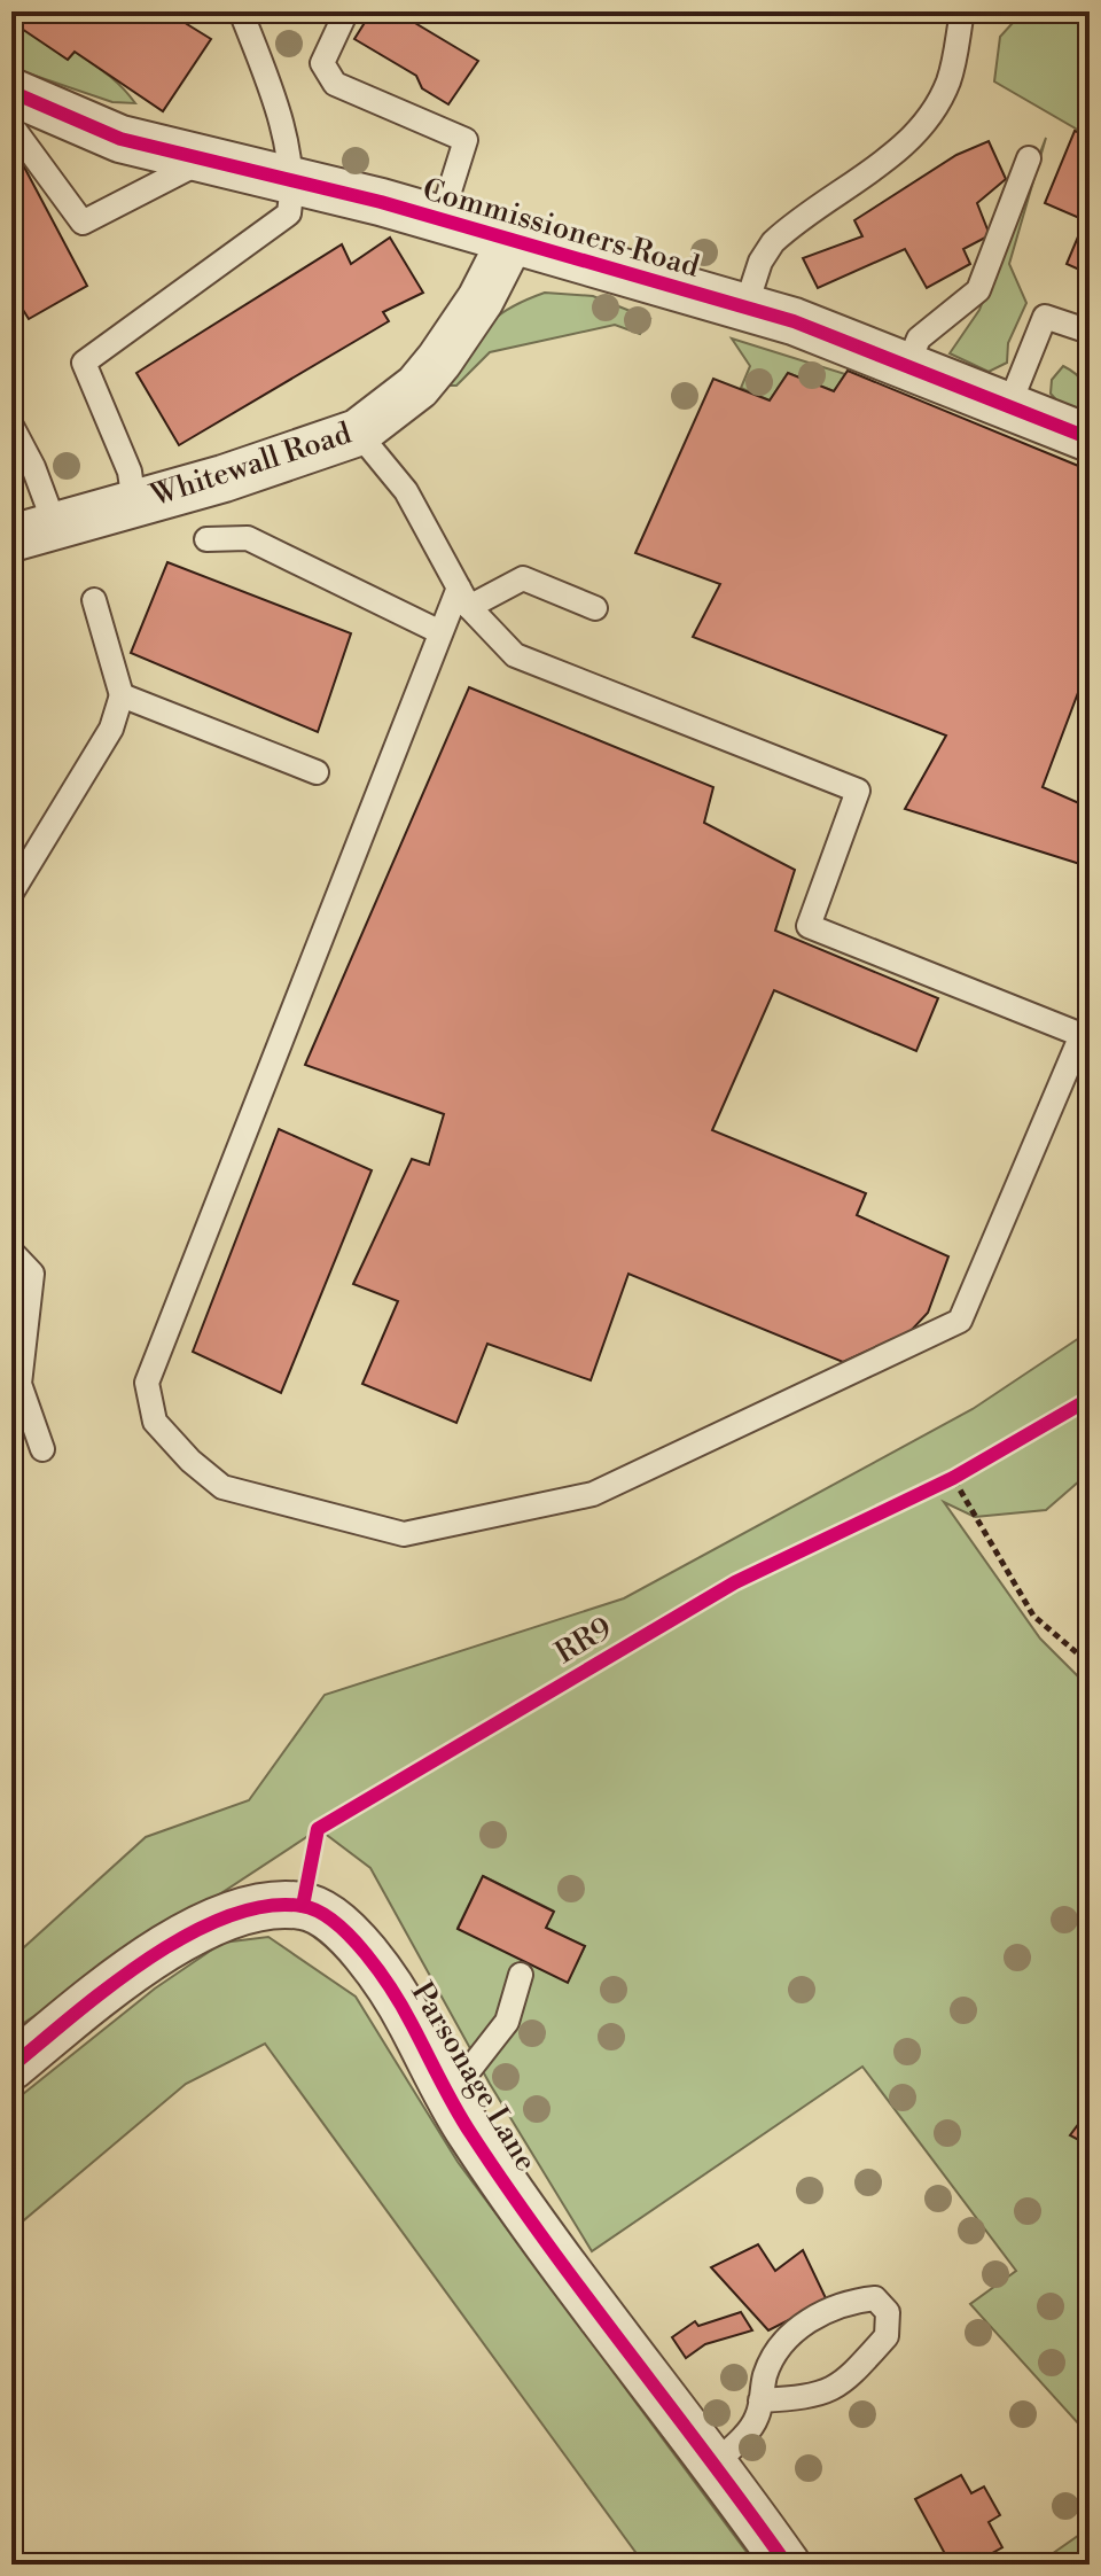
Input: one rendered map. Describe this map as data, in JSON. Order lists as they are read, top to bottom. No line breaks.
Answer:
{"streets":{"street":["Commissioners Road","Whitewall Road","Parsonage Lane"],"cycle path":["RR9"]},"crossings":[["Commissioners Road","Whitewall Road"]]}
